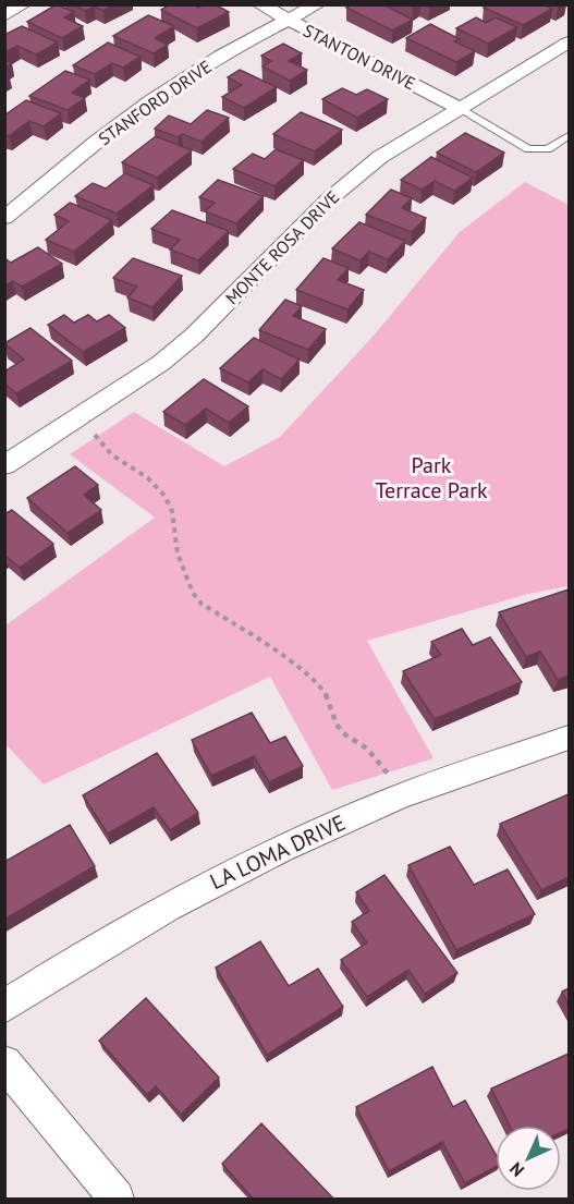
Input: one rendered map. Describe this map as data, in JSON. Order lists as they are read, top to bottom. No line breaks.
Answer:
{"streets":{"street":["STANTON DRIVE","STANFORD DRIVE","MONTE ROSA DRIVE","LA LOMA DRIVE"]},"crossings":[["STANTON DRIVE","STANFORD DRIVE"],["STANTON DRIVE","MONTE ROSA DRIVE"]],"parks":["Park Terrace Park"],"north":"bottom left"}
